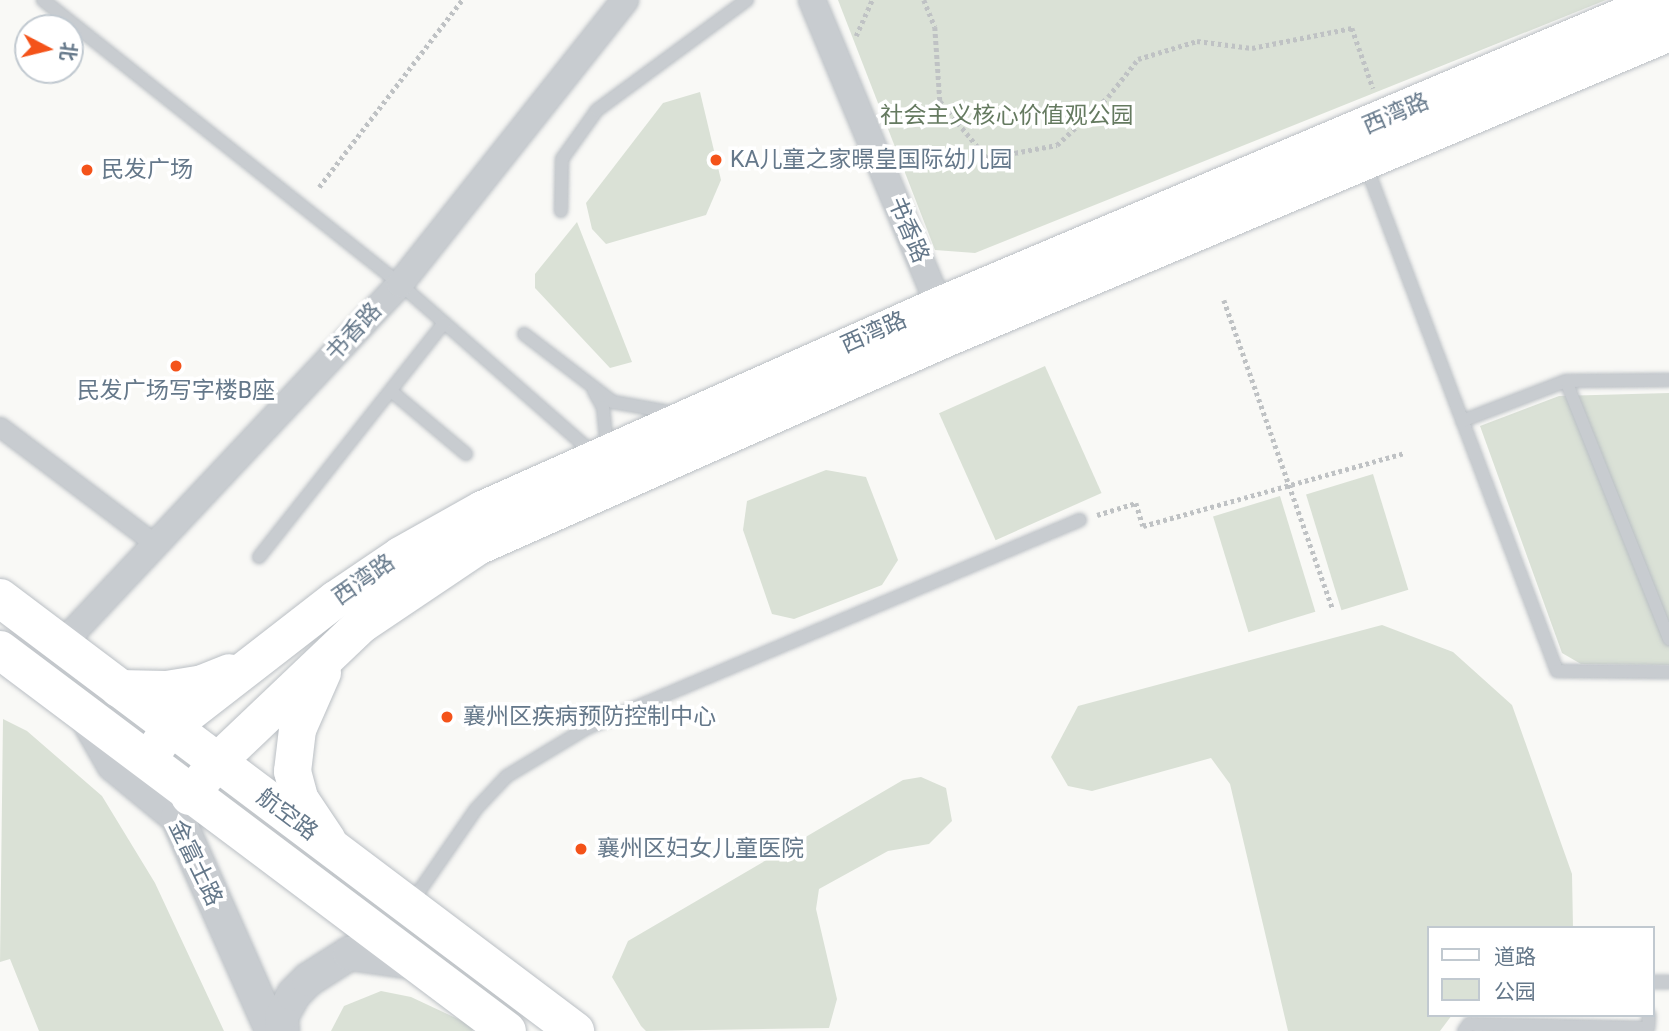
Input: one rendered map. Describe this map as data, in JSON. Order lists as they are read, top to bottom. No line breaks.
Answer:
{"streets":{"main road":["西湾路","航空路"],"street":["书香路","金富士路"]},"crossings":[["西湾路","书香路"],["西湾路","航空路"],["西湾路","金富士路"],["书香路","航空路"],["航空路","金富士路"]],"parks":["社会主义核心价值观公园"],"places":["KA儿童之家暻皇国际幼儿园","民发广场","民发广场写字楼B座","襄州区疾病预防控制中心","襄州区妇女儿童医院"],"legend":["道路","公园"],"north":"right"}
